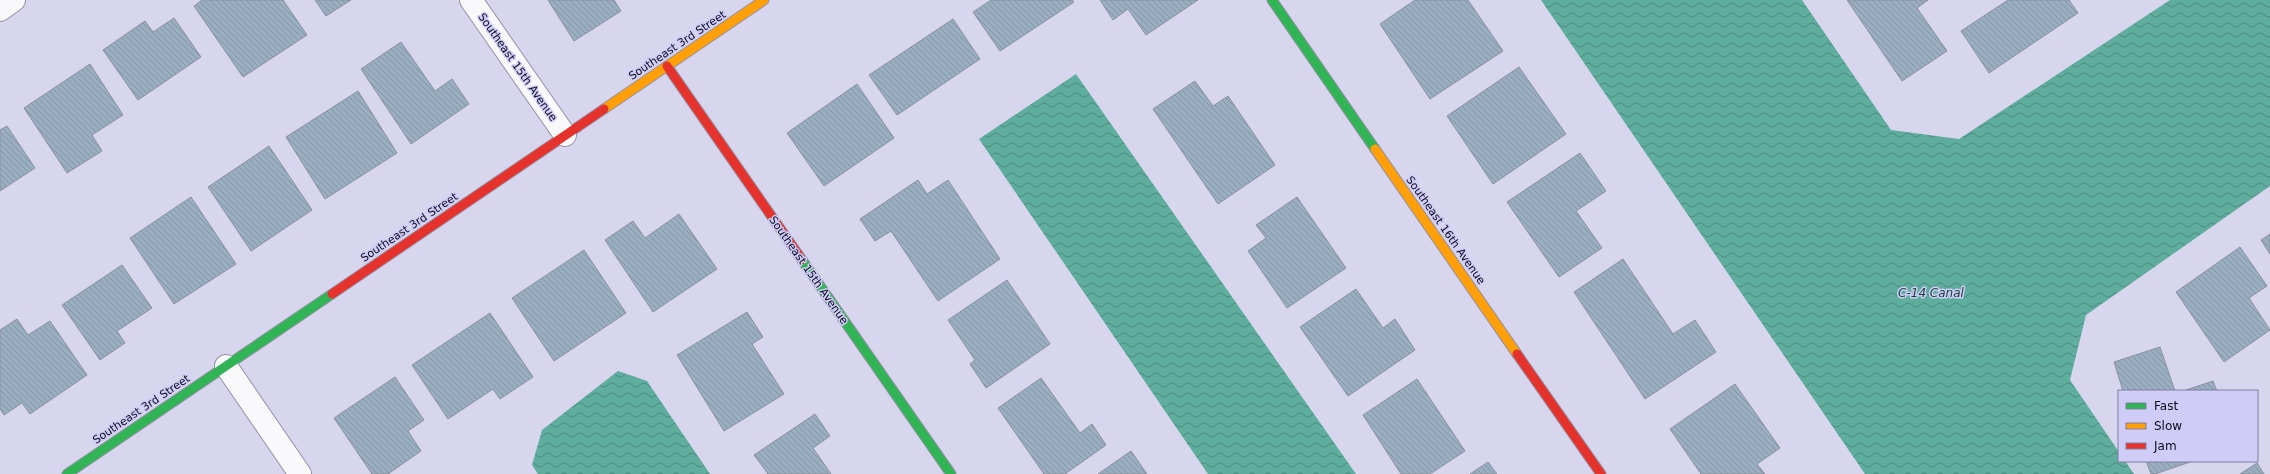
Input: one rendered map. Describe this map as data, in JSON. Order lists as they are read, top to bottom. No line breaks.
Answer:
{"streets":{"street":["Southeast 3rd Street","Southeast 15th Avenue","Southeast 16th Avenue"]},"crossings":[["Southeast 3rd Street","Southeast 15th Avenue"]],"water":["C-14 Canal"],"legend":["Fast","Slow","Jam"]}
